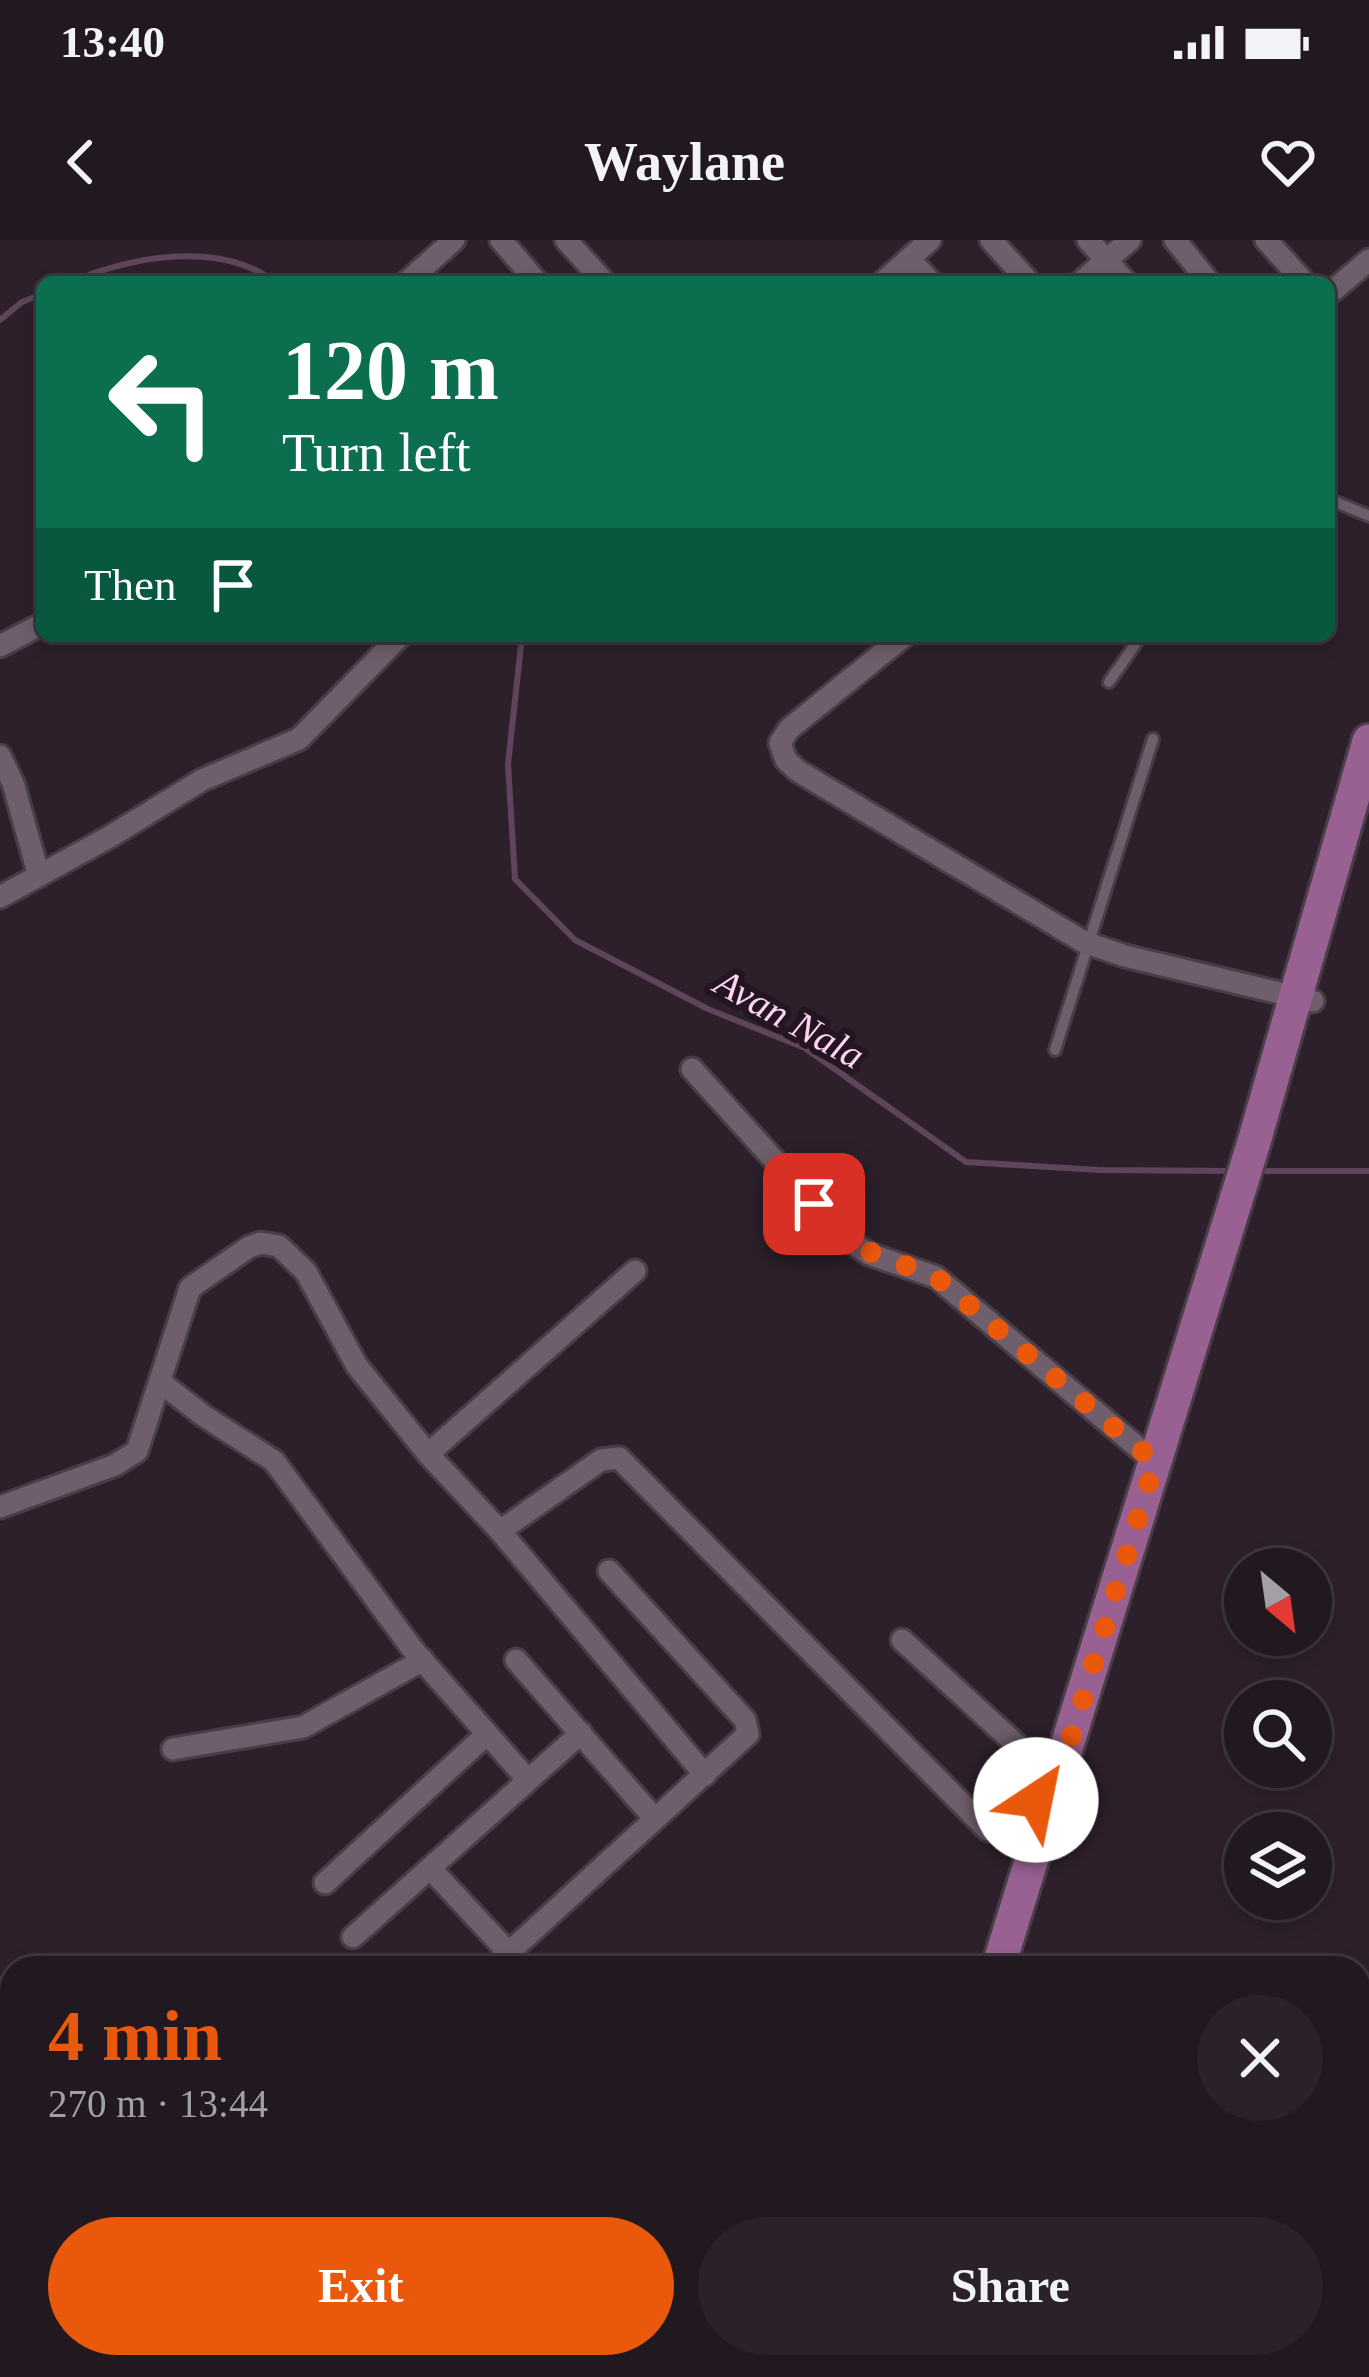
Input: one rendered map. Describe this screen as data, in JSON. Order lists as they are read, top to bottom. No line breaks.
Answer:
{"water":["Avan Nala"],"north":"bottom right","page":{"status":"13:40","header":"Waylane","turn":["120 m","Turn left"],"then":"Then","heading":["4 min","270 m · 13:44"],"buttons":["Exit","Share"]}}
